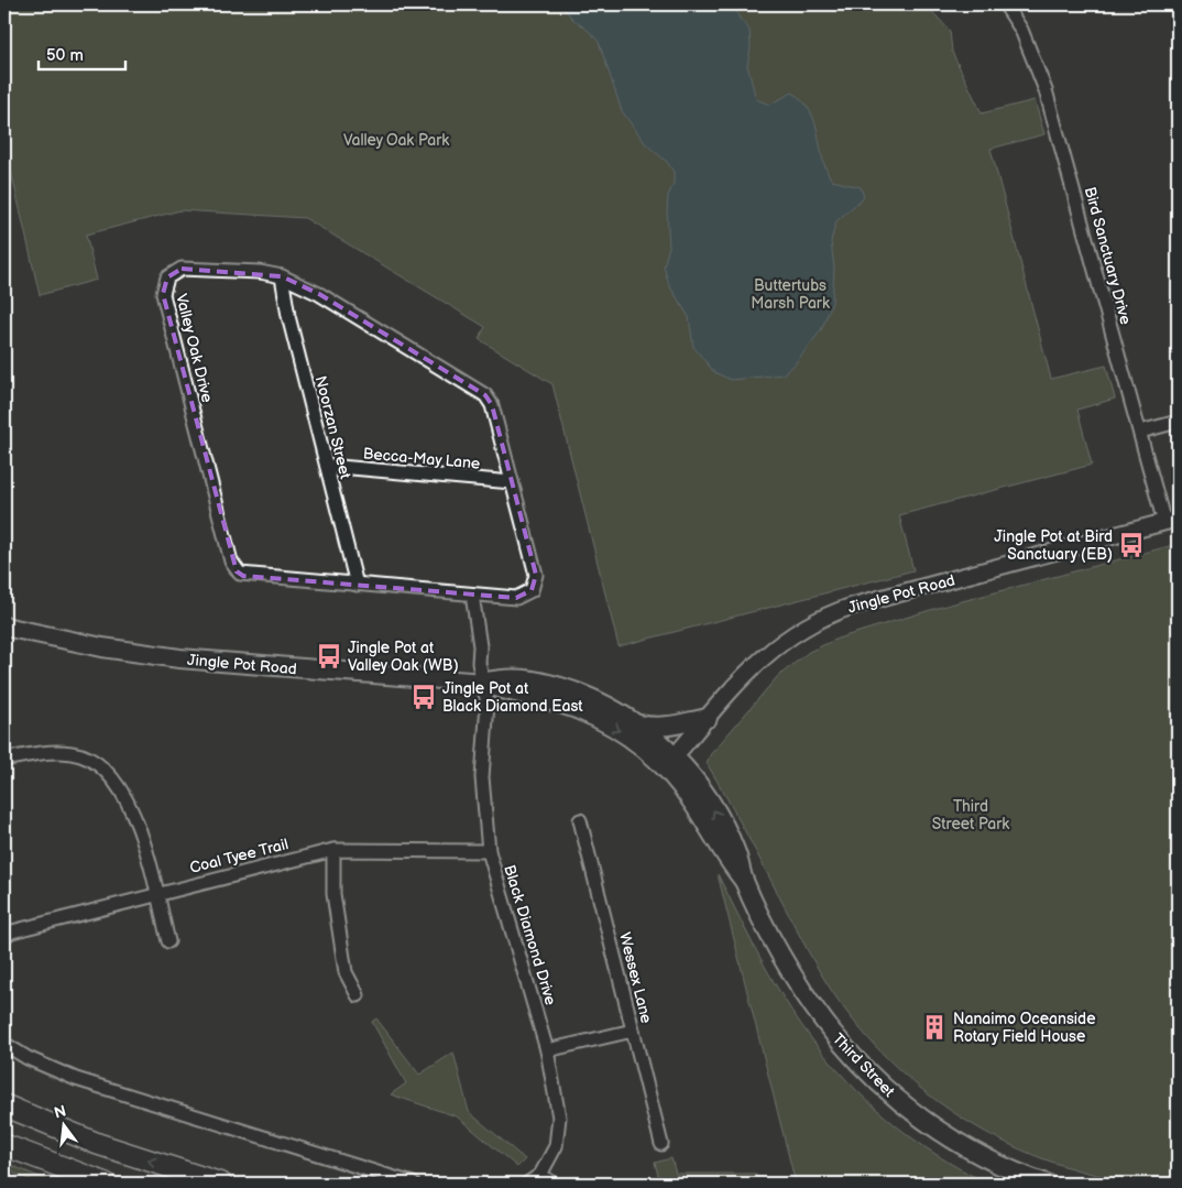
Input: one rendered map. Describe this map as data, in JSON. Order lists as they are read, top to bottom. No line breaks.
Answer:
{"streets":{"main road":["Jingle Pot Road","Third Street"],"street":["Bird Sanctuary Drive","Valley Oak Drive","Noorzan Street","Becca-May Lane","Coal Tyee Trail","Black Diamond Drive","Wessex Lane"]},"crossings":[["Bird Sanctuary Drive","Jingle Pot Road"],["Valley Oak Drive","Noorzan Street"],["Valley Oak Drive","Becca-May Lane"],["Noorzan Street","Becca-May Lane"],["Jingle Pot Road","Black Diamond Drive"],["Jingle Pot Road","Third Street"],["Coal Tyee Trail","Black Diamond Drive"]],"parks":["Valley Oak Park","Buttertubs Marsh Park","Third Street Park"],"places":{"bus stop":["Jingle Pot at Bird Sanctuary (EB)","Jingle Pot at Valley Oak (WB)","Jingle Pot at Black Diamond East"],"building":["Nanaimo Oceanside Rotary Field House"]},"scale_bar":"50 m","north":"top"}
